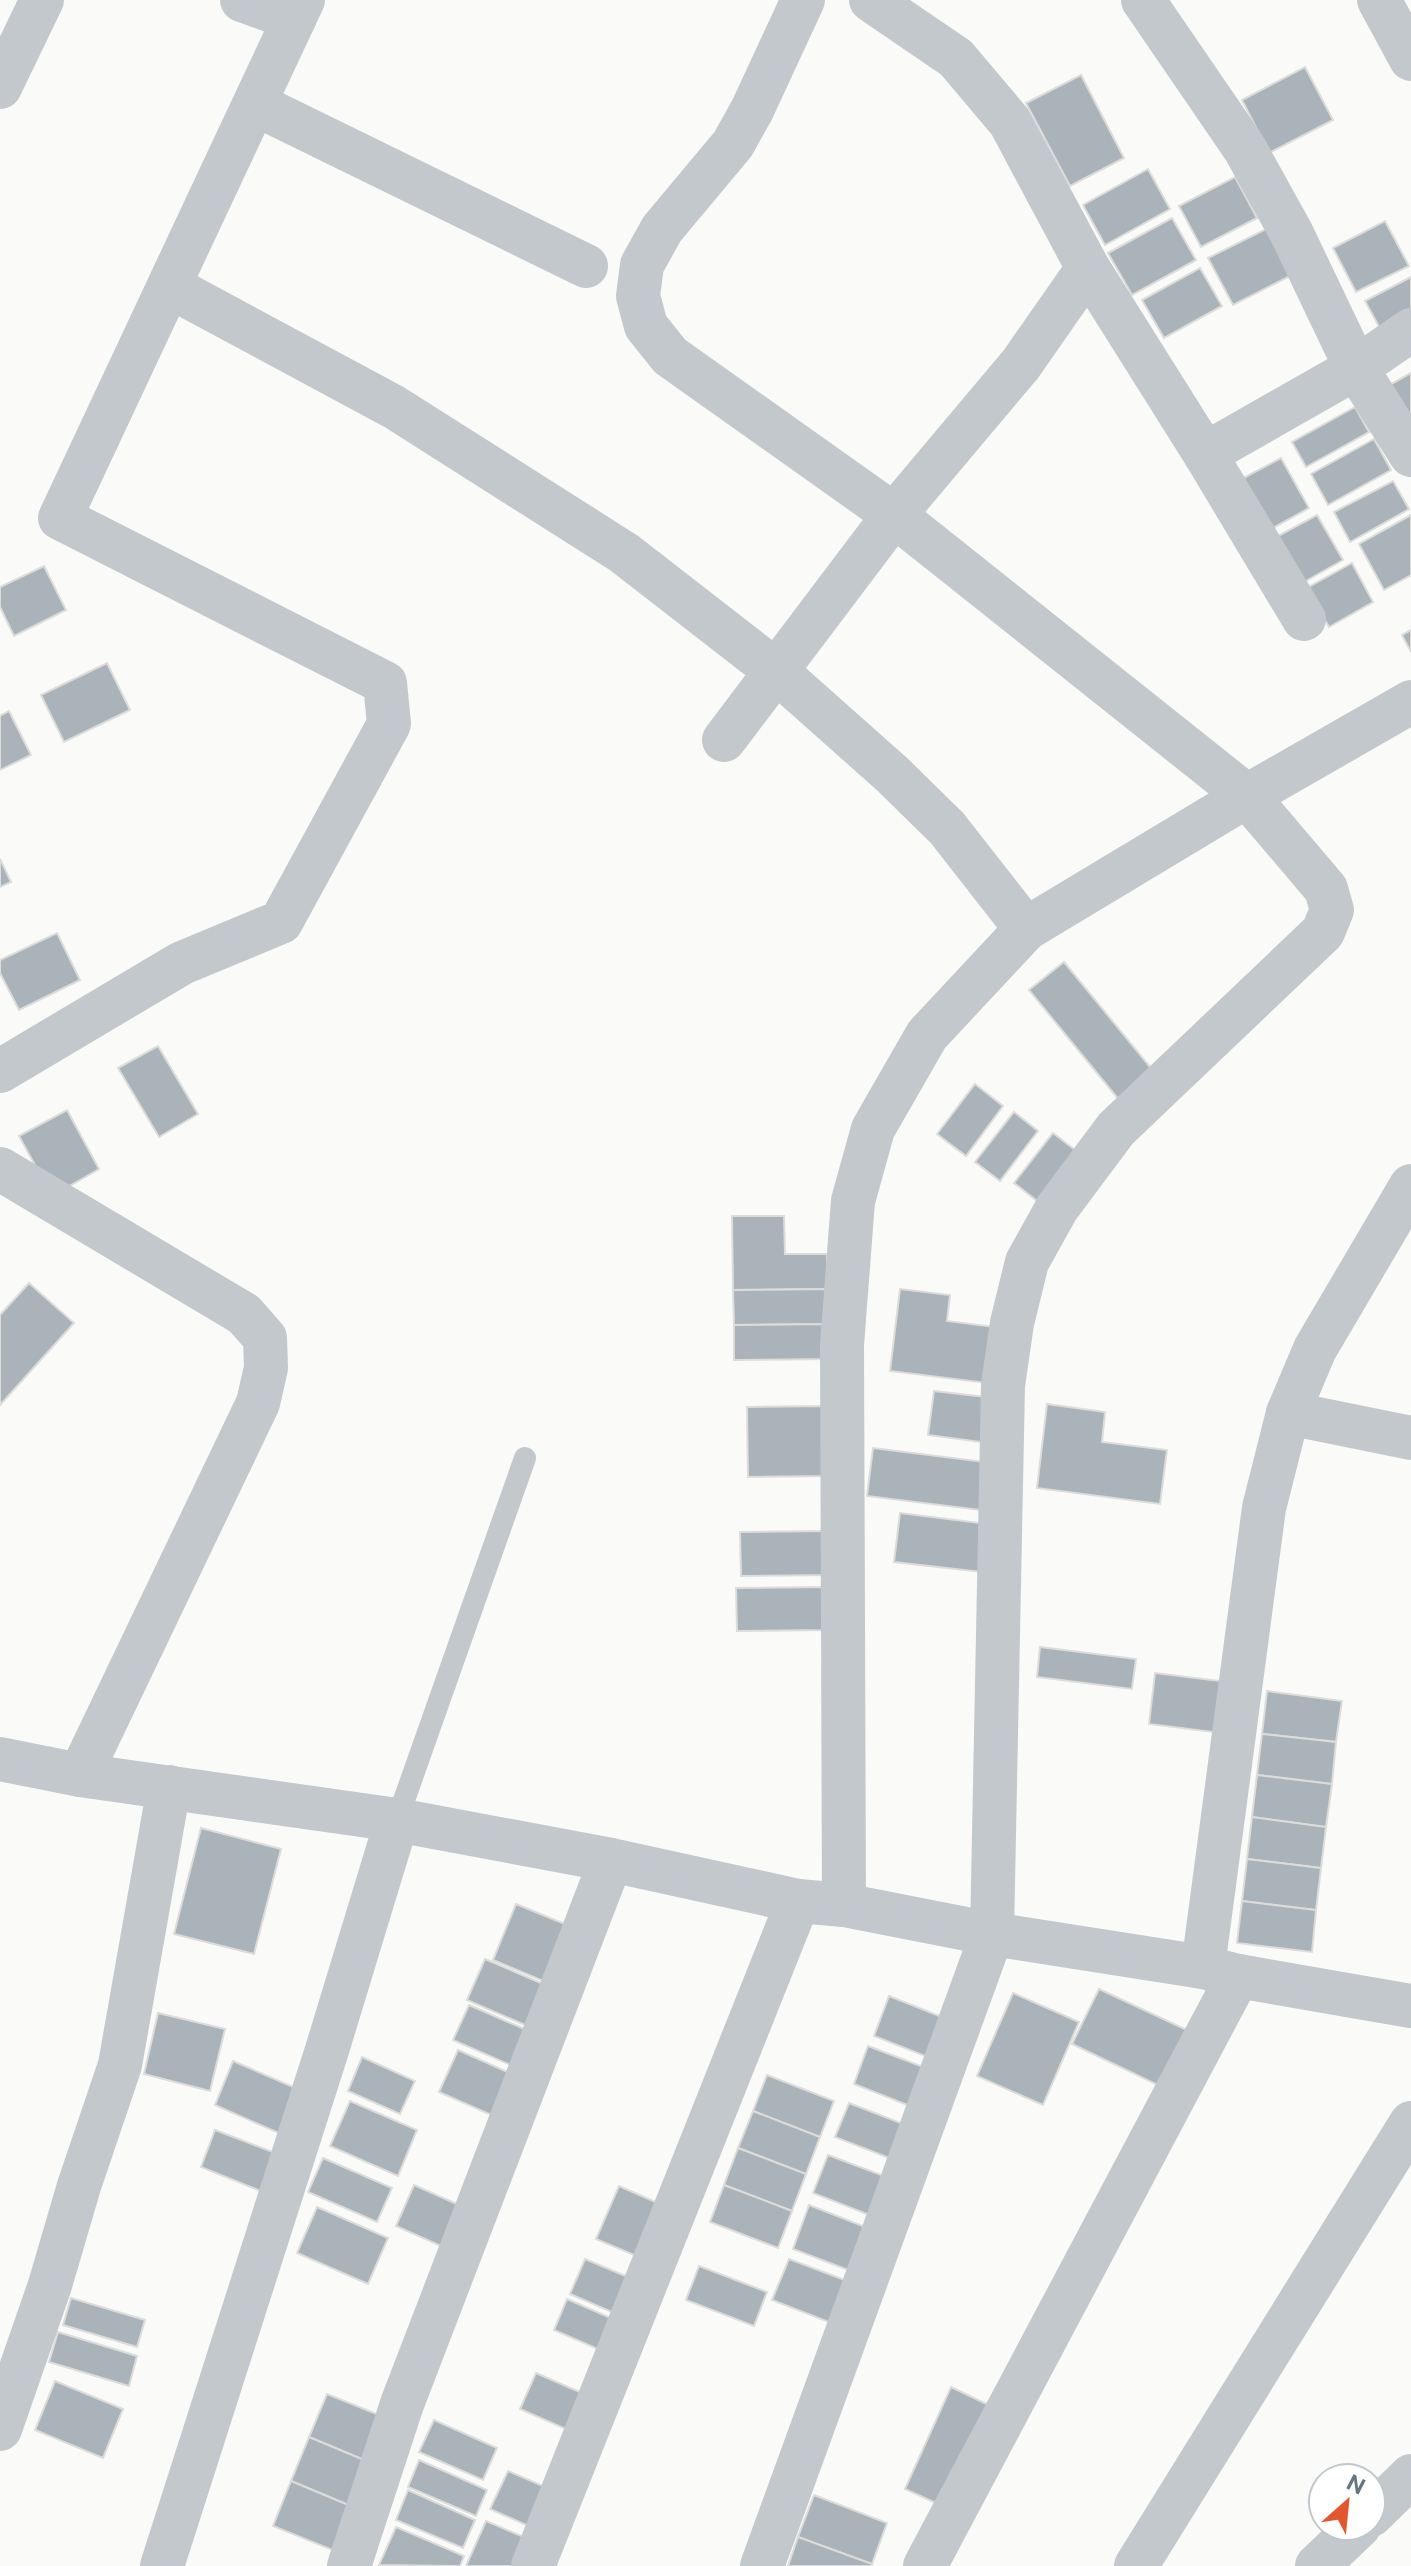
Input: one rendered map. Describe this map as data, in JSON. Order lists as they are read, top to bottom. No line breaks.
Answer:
{"north":"top right"}
